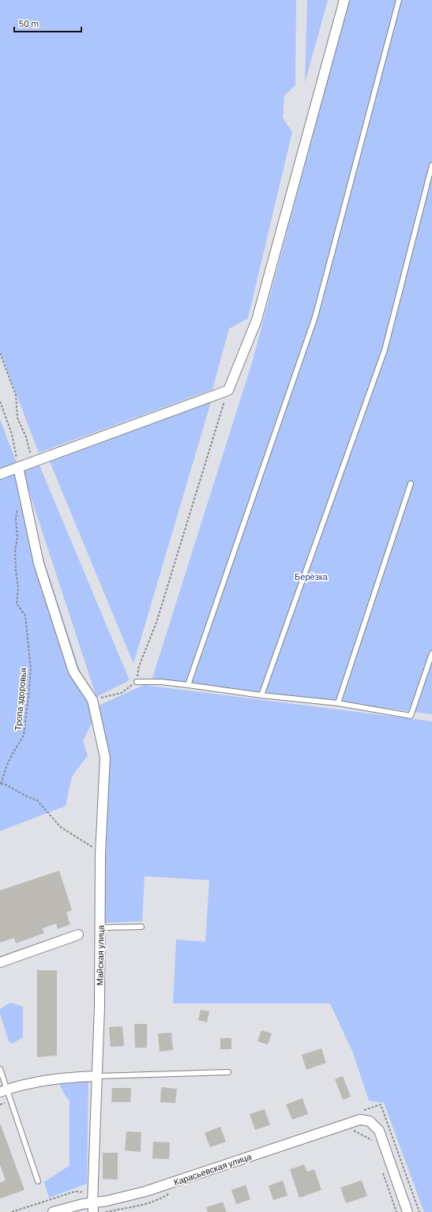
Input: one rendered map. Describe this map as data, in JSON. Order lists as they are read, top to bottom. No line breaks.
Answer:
{"streets":{"street":["Майская улица","Карасьевская улица"],"path":["Тропа здоровья"]},"crossings":[["Тропа здоровья","Майская улица"],["Майская улица","Карасьевская улица"]],"parks":["Берёзка"],"scale_bar":"50 m"}
